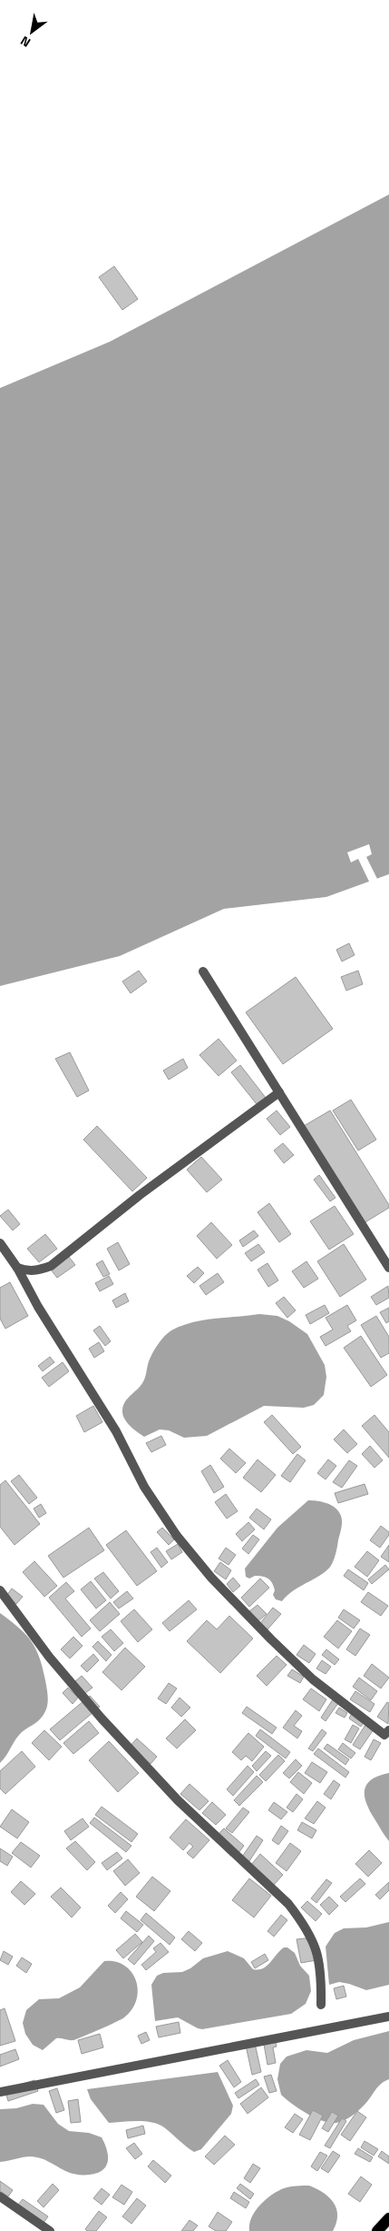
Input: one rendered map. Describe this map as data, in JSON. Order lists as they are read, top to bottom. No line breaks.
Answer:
{"north":"bottom left"}
